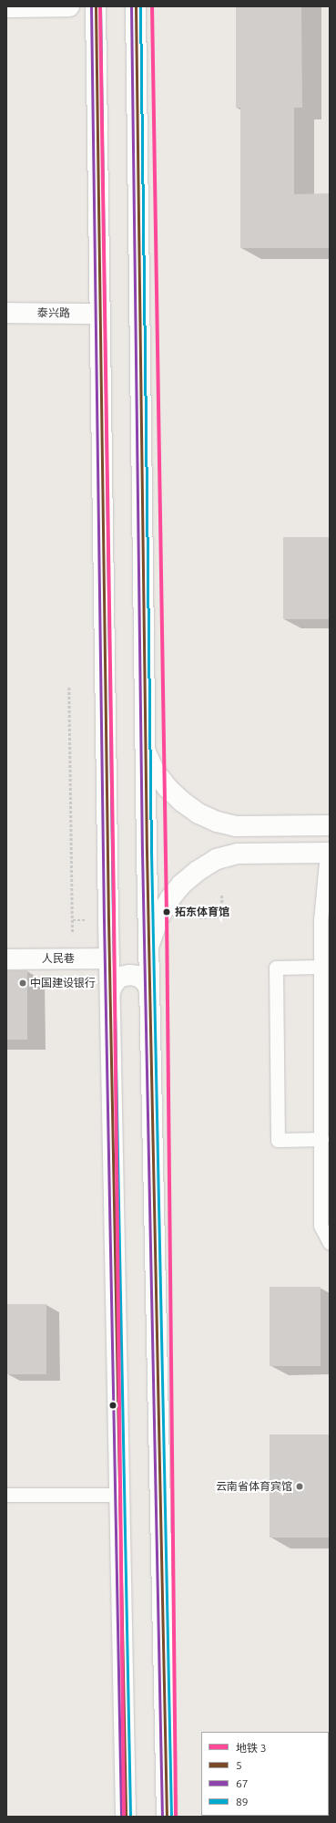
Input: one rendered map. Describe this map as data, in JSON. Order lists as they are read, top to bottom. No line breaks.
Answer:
{"streets":{"main road":["泰兴路","人民巷"]},"places":["拓东体育馆","中国建设银行","云南省体育宾馆"],"lines":["metro line 3","transit line 5","transit line 67","transit line 89"],"legend":["地铁 3","5","67","89"]}
